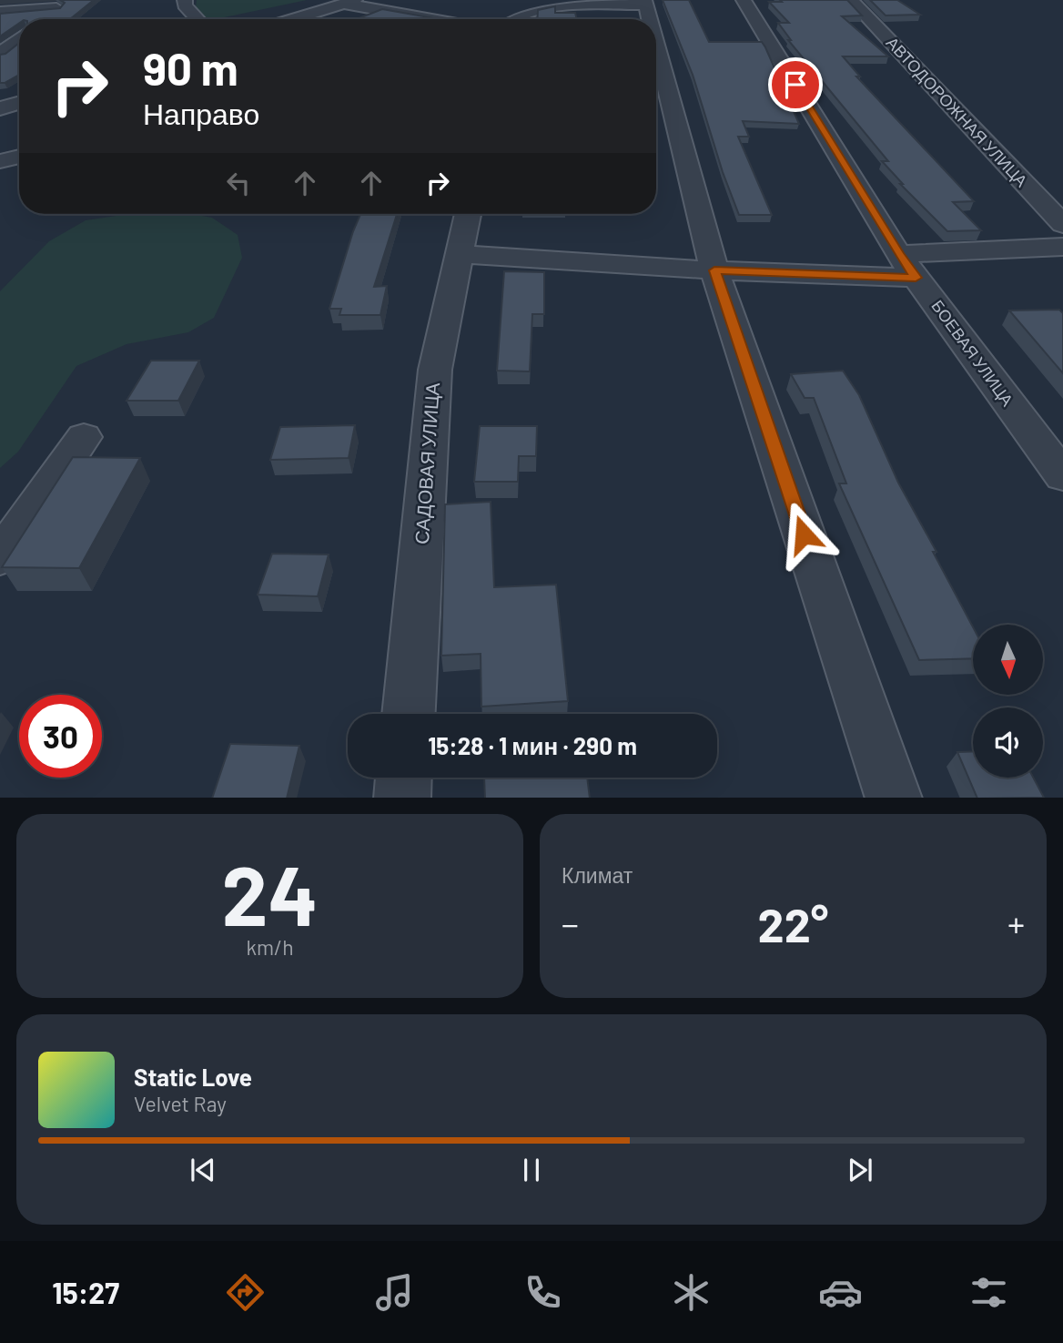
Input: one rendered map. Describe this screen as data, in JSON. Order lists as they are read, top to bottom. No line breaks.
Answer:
{"streets":{"street":["АВТОДОРОЖНАЯ УЛИЦА","БОЕВАЯ УЛИЦА","САДОВАЯ УЛИЦА"]},"north":"bottom","page":{"turn":["90 m","Направо"],"limit":"30","trip":"15:28 · 1 мин · 290 m","tile":[["24","km/h"],"Климат"],"heat":["−","22°","+"],"song":["Static Love","Velvet Ray"],"tabs":"15:27"}}
